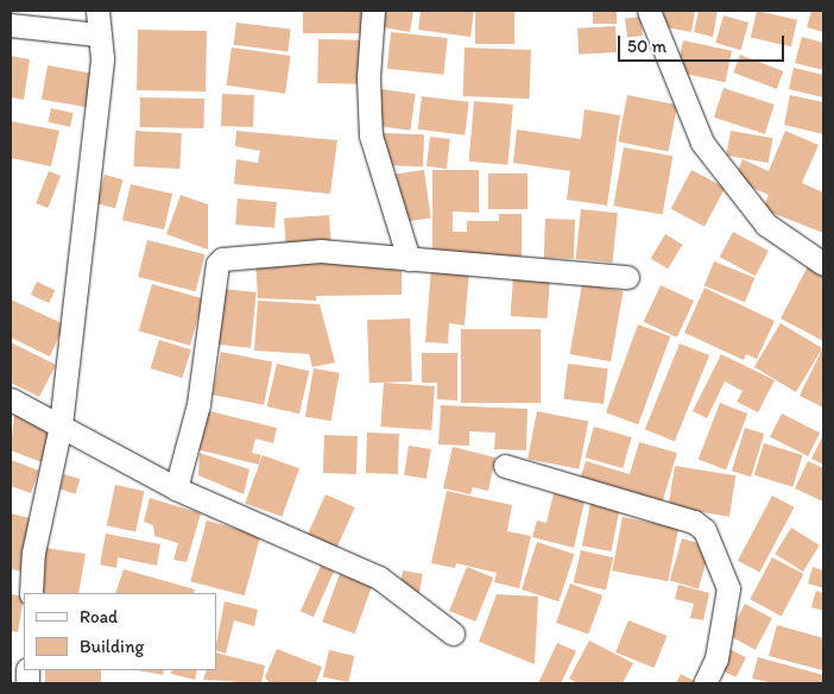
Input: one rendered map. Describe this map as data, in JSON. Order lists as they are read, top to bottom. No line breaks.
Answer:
{"legend":["Road","Building"],"scale_bar":"50 m"}
